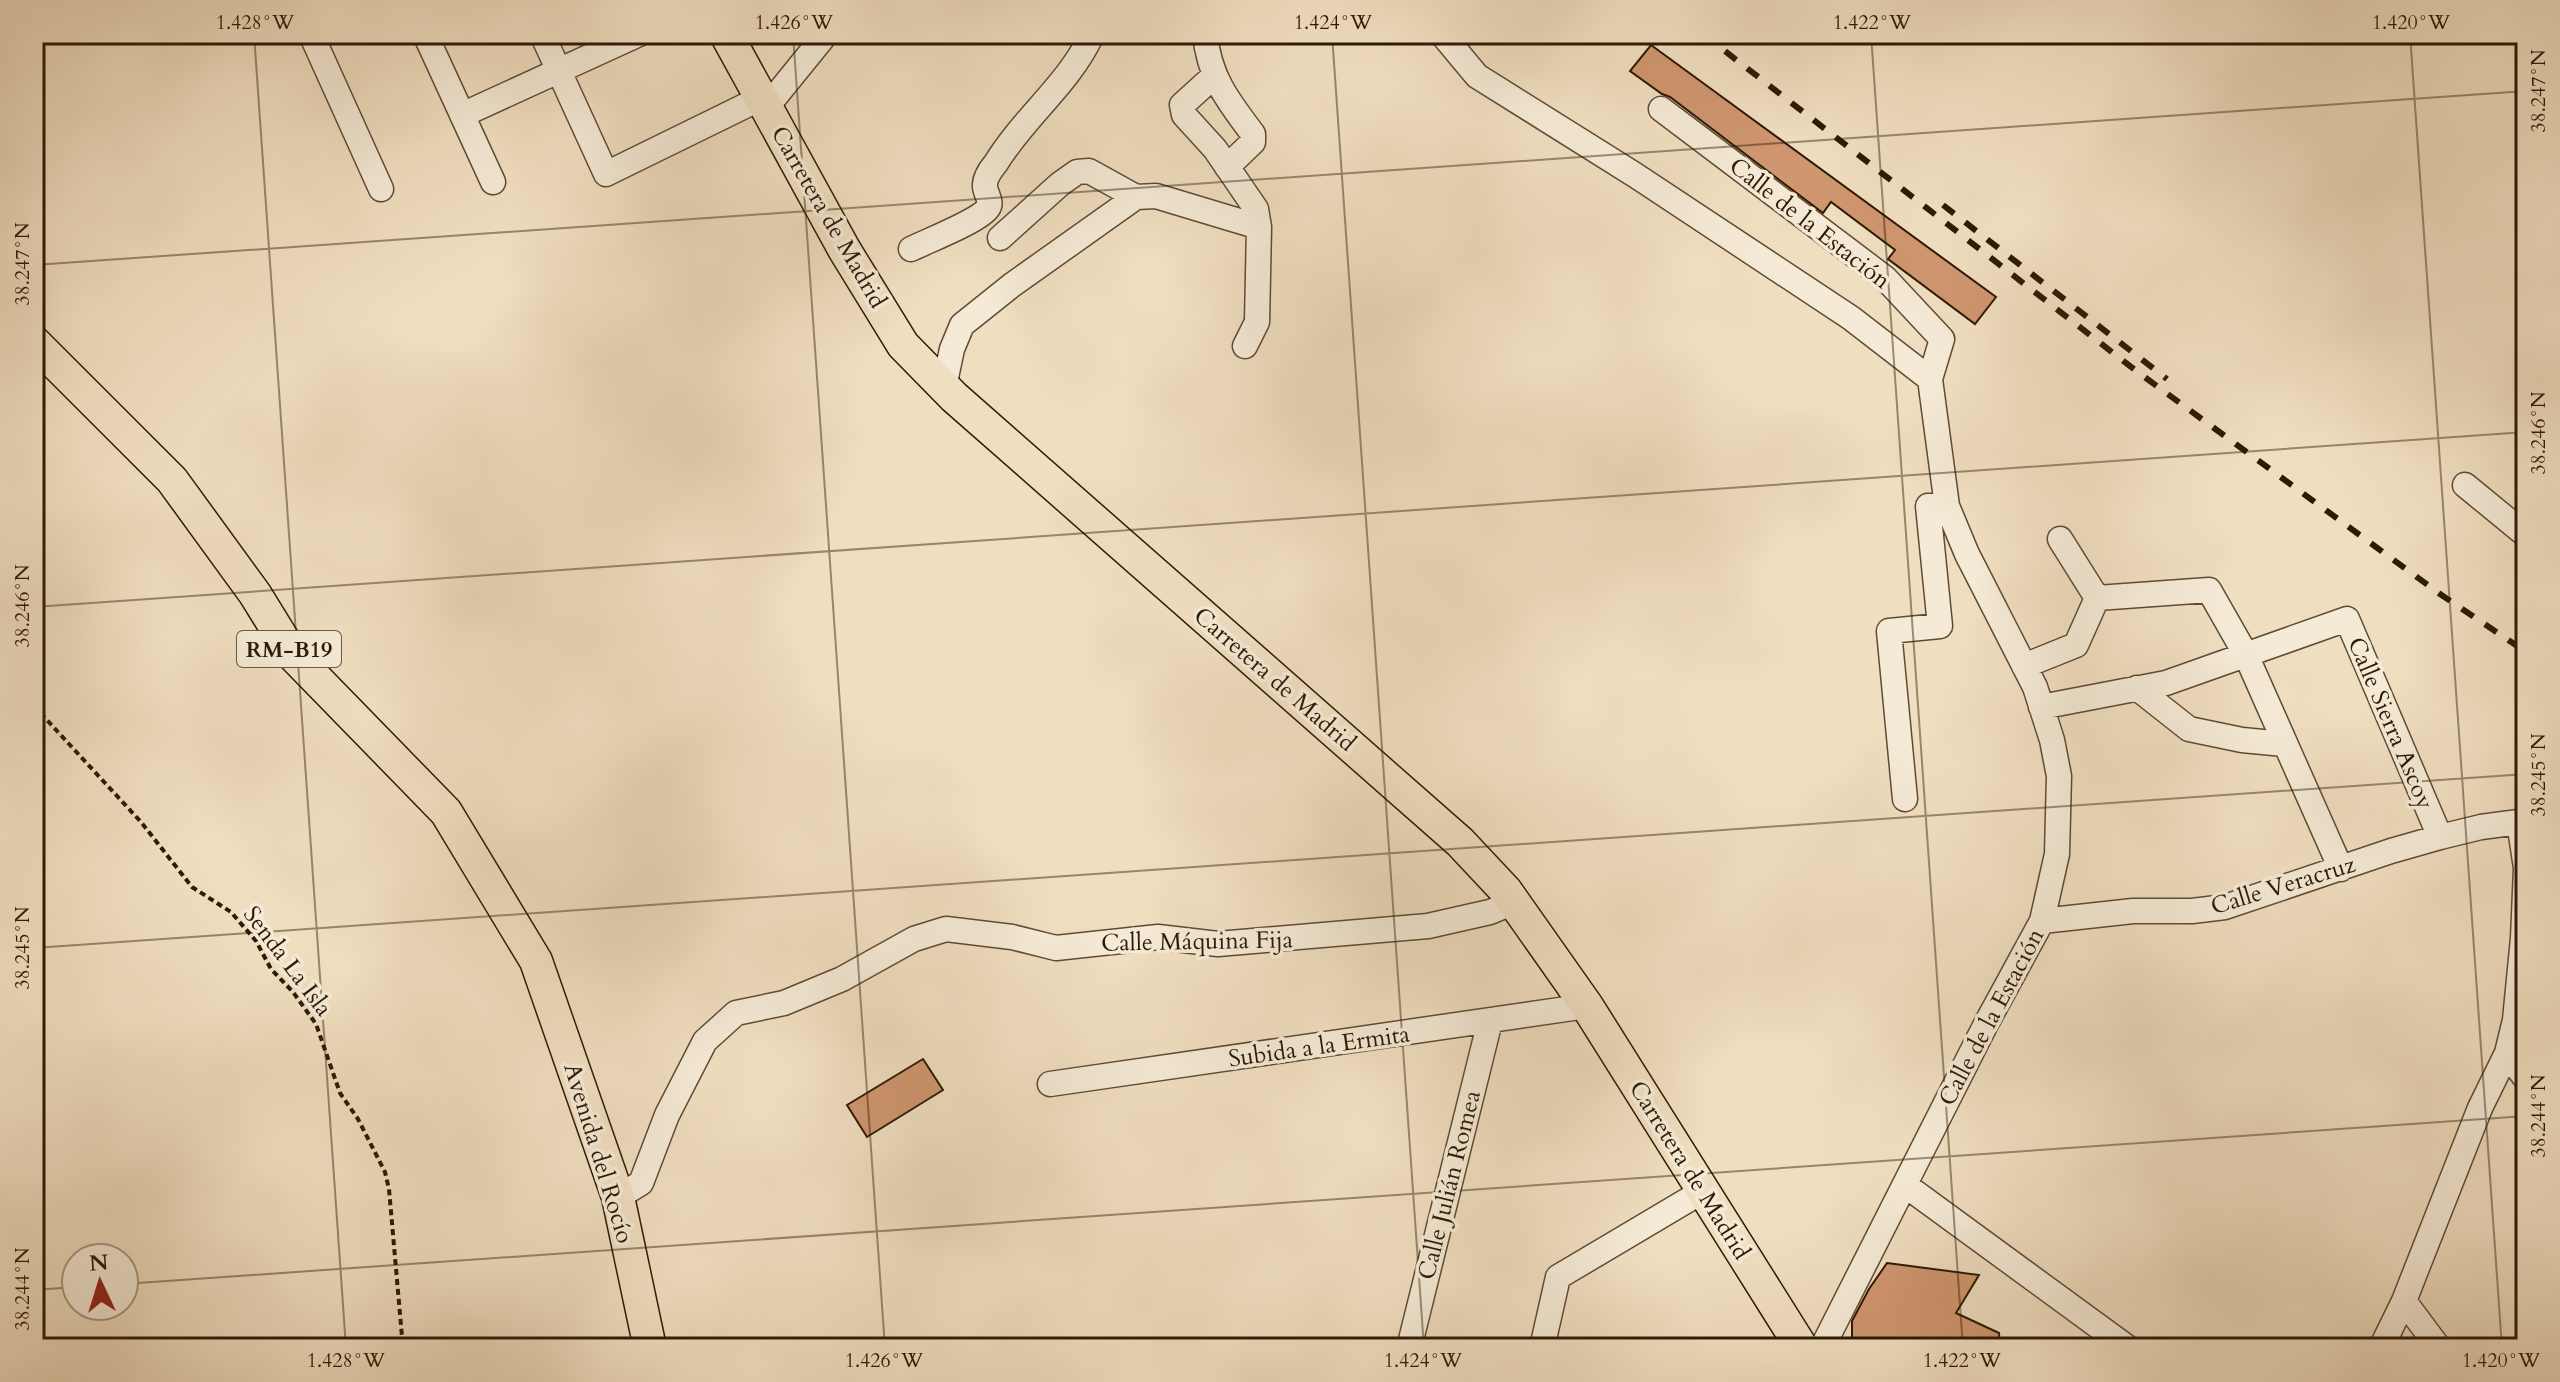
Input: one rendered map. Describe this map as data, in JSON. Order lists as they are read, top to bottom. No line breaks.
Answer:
{"streets":{"main road":["Carretera de Madrid","RM-B19","Avenida del Rocío"],"street":["Calle de la Estación","Calle Sierra Ascoy","Calle Veracruz","Calle Máquina Fija","Subida a la Ermita","Calle Julián Romea"],"path":["Senda La Isla"]},"crossings":[["Carretera de Madrid","Calle Máquina Fija"],["Carretera de Madrid","Subida a la Ermita"],["Calle de la Estación","Calle Veracruz"],["Calle Sierra Ascoy","Calle Veracruz"],["Calle Máquina Fija","Avenida del Rocío"],["Subida a la Ermita","Calle Julián Romea"]],"north":"top","coordinates":["1.428°W","1.426°W","1.424°W","1.422°W","1.420°W","38.247°N","38.246°N","38.245°N","38.244°N"]}
